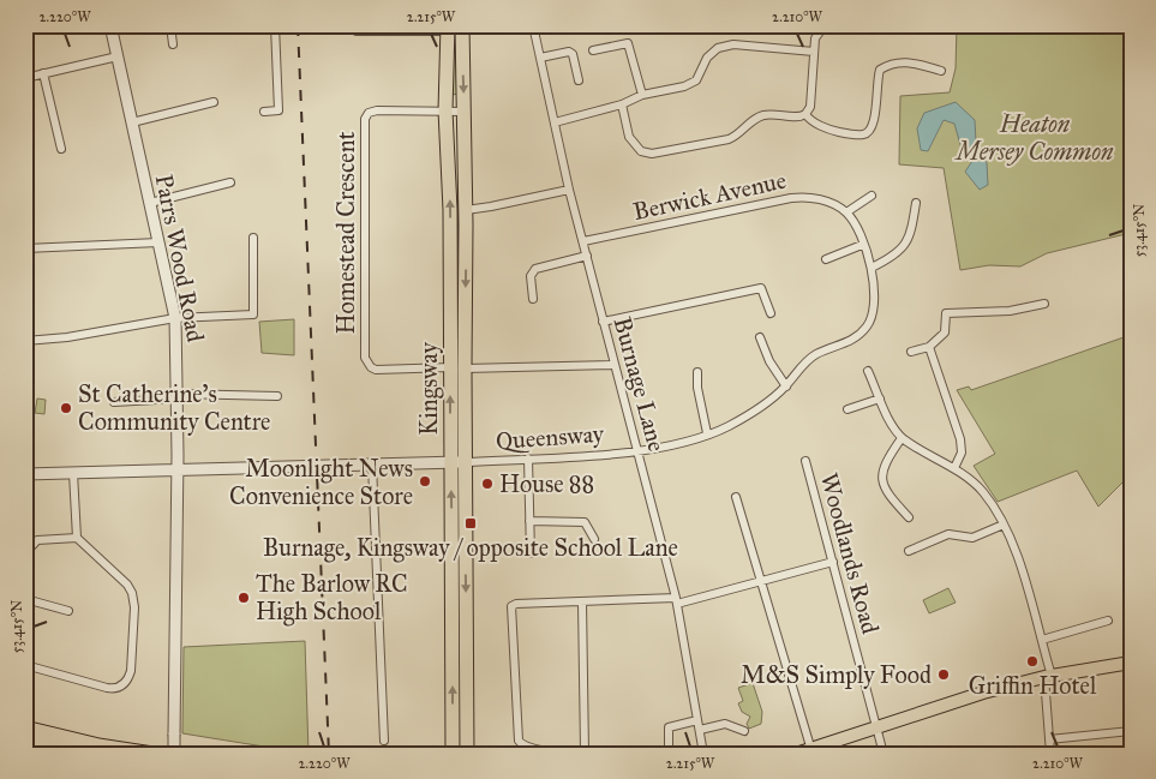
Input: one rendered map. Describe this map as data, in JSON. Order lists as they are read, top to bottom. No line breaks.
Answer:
{"streets":{"highway":["Kingsway"],"street":["Berwick Avenue","Homestead Crescent","Parrs Wood Road","Burnage Lane","Queensway","Woodlands Road"]},"crossings":[["Berwick Avenue","Burnage Lane"],["Homestead Crescent","Kingsway"],["Burnage Lane","Queensway"],["Kingsway","Queensway"]],"parks":["Heaton Mersey Common"],"places":{"other":["St Catherine's Community Centre","Moonlight News Convenience Store","House 88","The Barlow RC High School","Griffin Hotel","M&S Simply Food"],"transit":["Burnage, Kingsway / opposite School Lane"]},"coordinates":["2.220°W","2.215°W","2.210°W","53.415°N"]}
